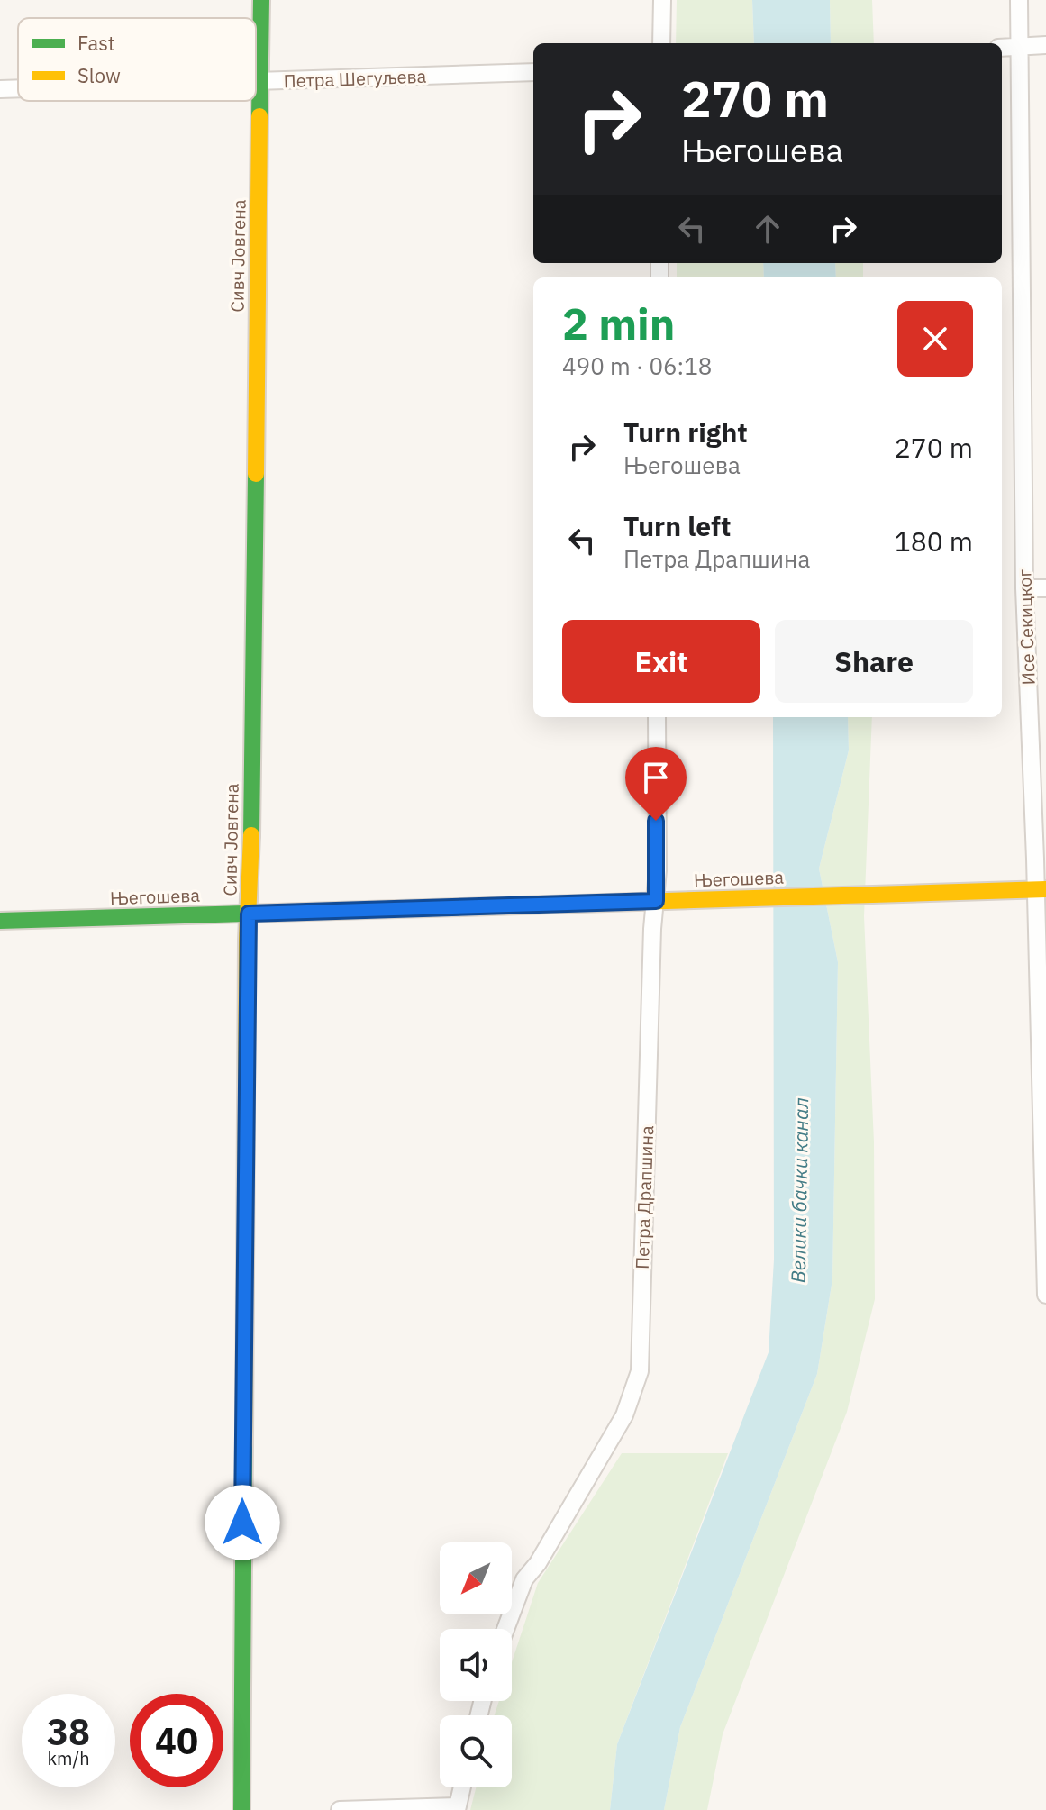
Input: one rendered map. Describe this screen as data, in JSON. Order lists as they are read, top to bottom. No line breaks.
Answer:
{"streets":{"street":["Петра Шегуљева","Сивч Јовгена","Исе Секицког","Његошева","Петра Драпшина"]},"crossings":[["Петра Шегуљева","Сивч Јовгена"],["Сивч Јовгена","Његошева"],["Исе Секицког","Његошева"],["Његошева","Петра Драпшина"]],"water":["Велики бачки канал"],"legend":["Fast","Slow"],"north":"bottom left","page":{"turn":["270 m","Његошева"],"heading":["2 min","490 m · 06:18"],"list":[{"name":"Turn right","note":"Његошева","value":"270 m"},{"name":"Turn left","note":"Петра Драпшина","value":"180 m"}],"buttons":["Exit","Share"],"speed":"38 km/h","limit":"40"}}
